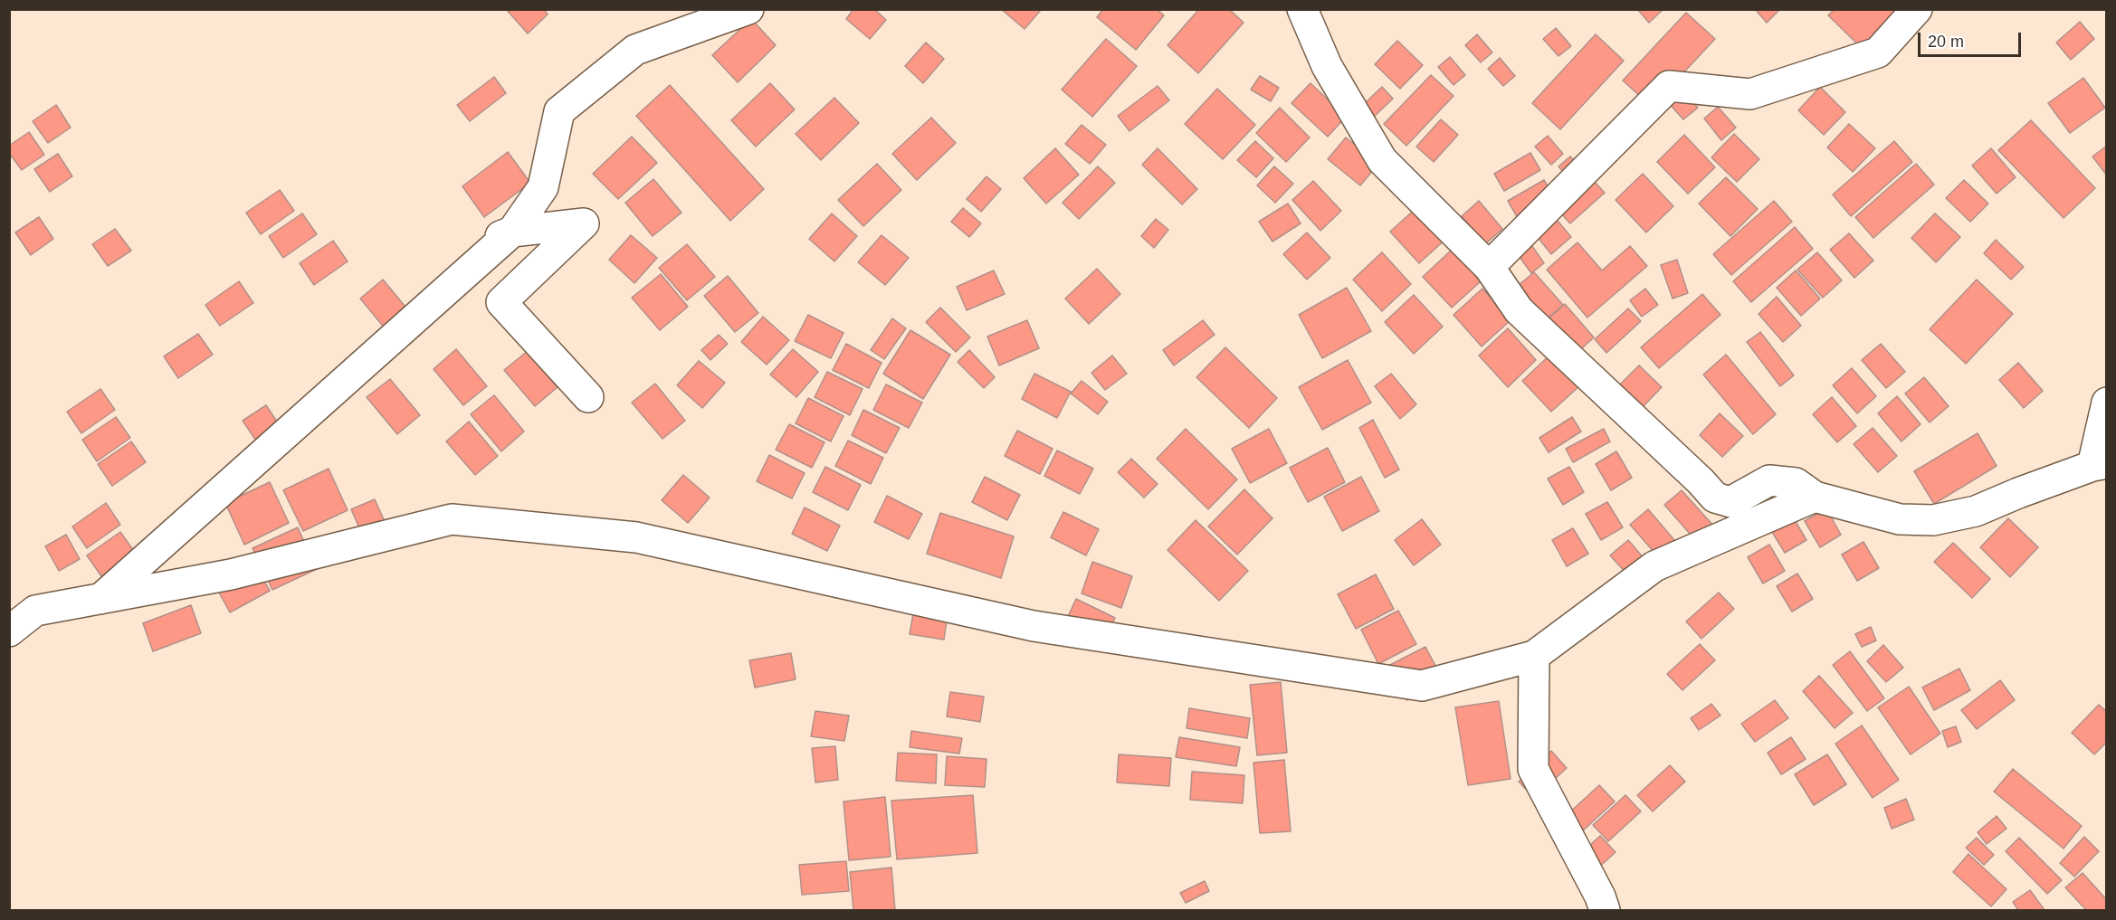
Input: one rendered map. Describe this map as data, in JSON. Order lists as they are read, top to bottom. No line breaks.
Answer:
{"scale_bar":"20 m"}
